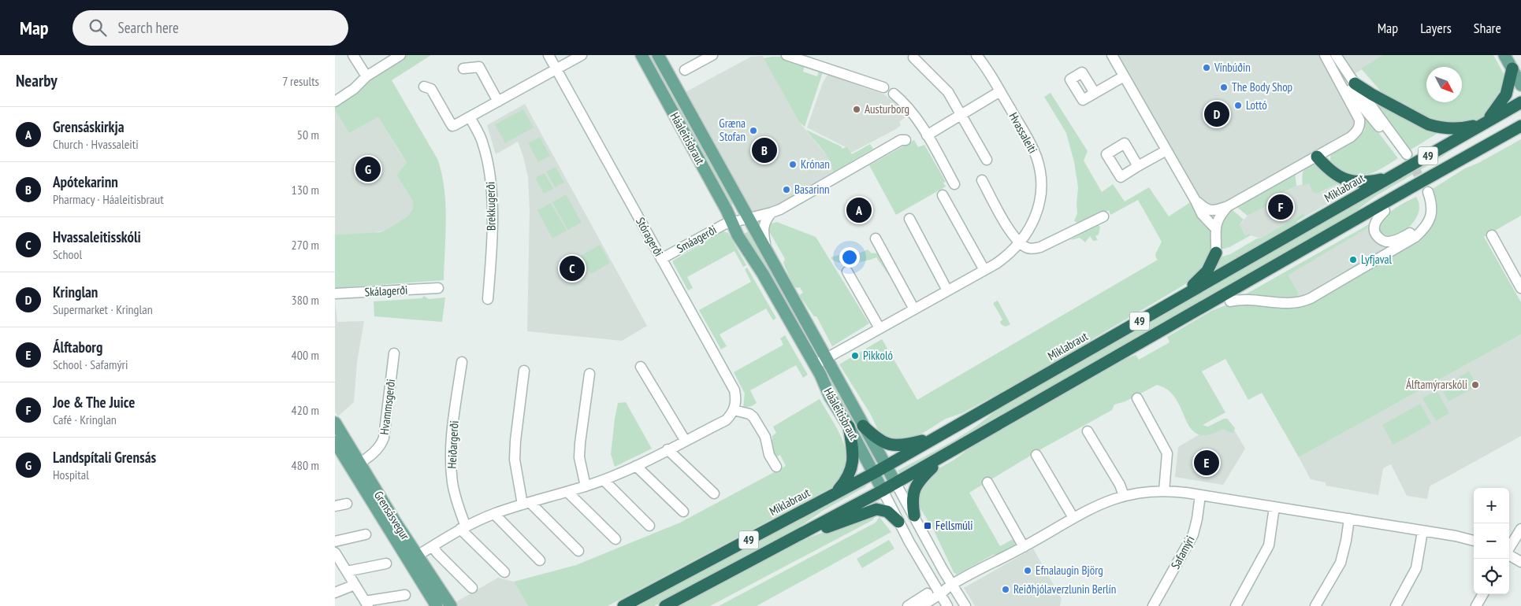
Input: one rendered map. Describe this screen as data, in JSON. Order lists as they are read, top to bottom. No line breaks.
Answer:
{"streets":{"highway":["49","Miklabraut"],"main road":["Háaleitisbraut","Grensásvegur"],"street":["Hvassaleiti","Brekkugerði","Stóragerði","Smáagerði","Skálagerði","Hvammsgerði","Heiðargerði","Safamýri"]},"crossings":[["Hvassaleiti","Háaleitisbraut"],["Háaleitisbraut","49"],["Háaleitisbraut","Miklabraut"],["Háaleitisbraut","Smáagerði"],["Stóragerði","Smáagerði"],["Hvammsgerði","Grensásvegur"]],"places":{"other":["Vínbúðin","The Body Shop","Lottó","Austurborg","Græna Stofan","Krónan","Basarinn","Lyfjaval","Pikkoló","Álftamýrarskóli","Efnalaugin Björg","Reiðhjólaverzlunin Berlín"],"transit":["Fellsmúli"]},"north":"bottom right","page":{"header":"Map","search":"Search here","nav":["Map","Layers","Share"],"heading":["Nearby","7 results"],"pins":["D","B","G","F","A","C","E"],"list":[{"mark":"A","name":"Grensáskirkja","note":"Church · Hvassaleiti","value":"50 m"},{"mark":"B","name":"Apótekarinn","note":"Pharmacy · Háaleitisbraut","value":"130 m"},{"mark":"C","name":"Hvassaleitisskóli","note":"School","value":"270 m"},{"mark":"D","name":"Kringlan","note":"Supermarket · Kringlan","value":"380 m"},{"mark":"E","name":"Álftaborg","note":"School · Safamýri","value":"400 m"},{"mark":"F","name":"Joe & The Juice","note":"Café · Kringlan","value":"420 m"},{"mark":"G","name":"Landspítali Grensás","note":"Hospital","value":"480 m"}],"map_buttons":["+","−"]}}
